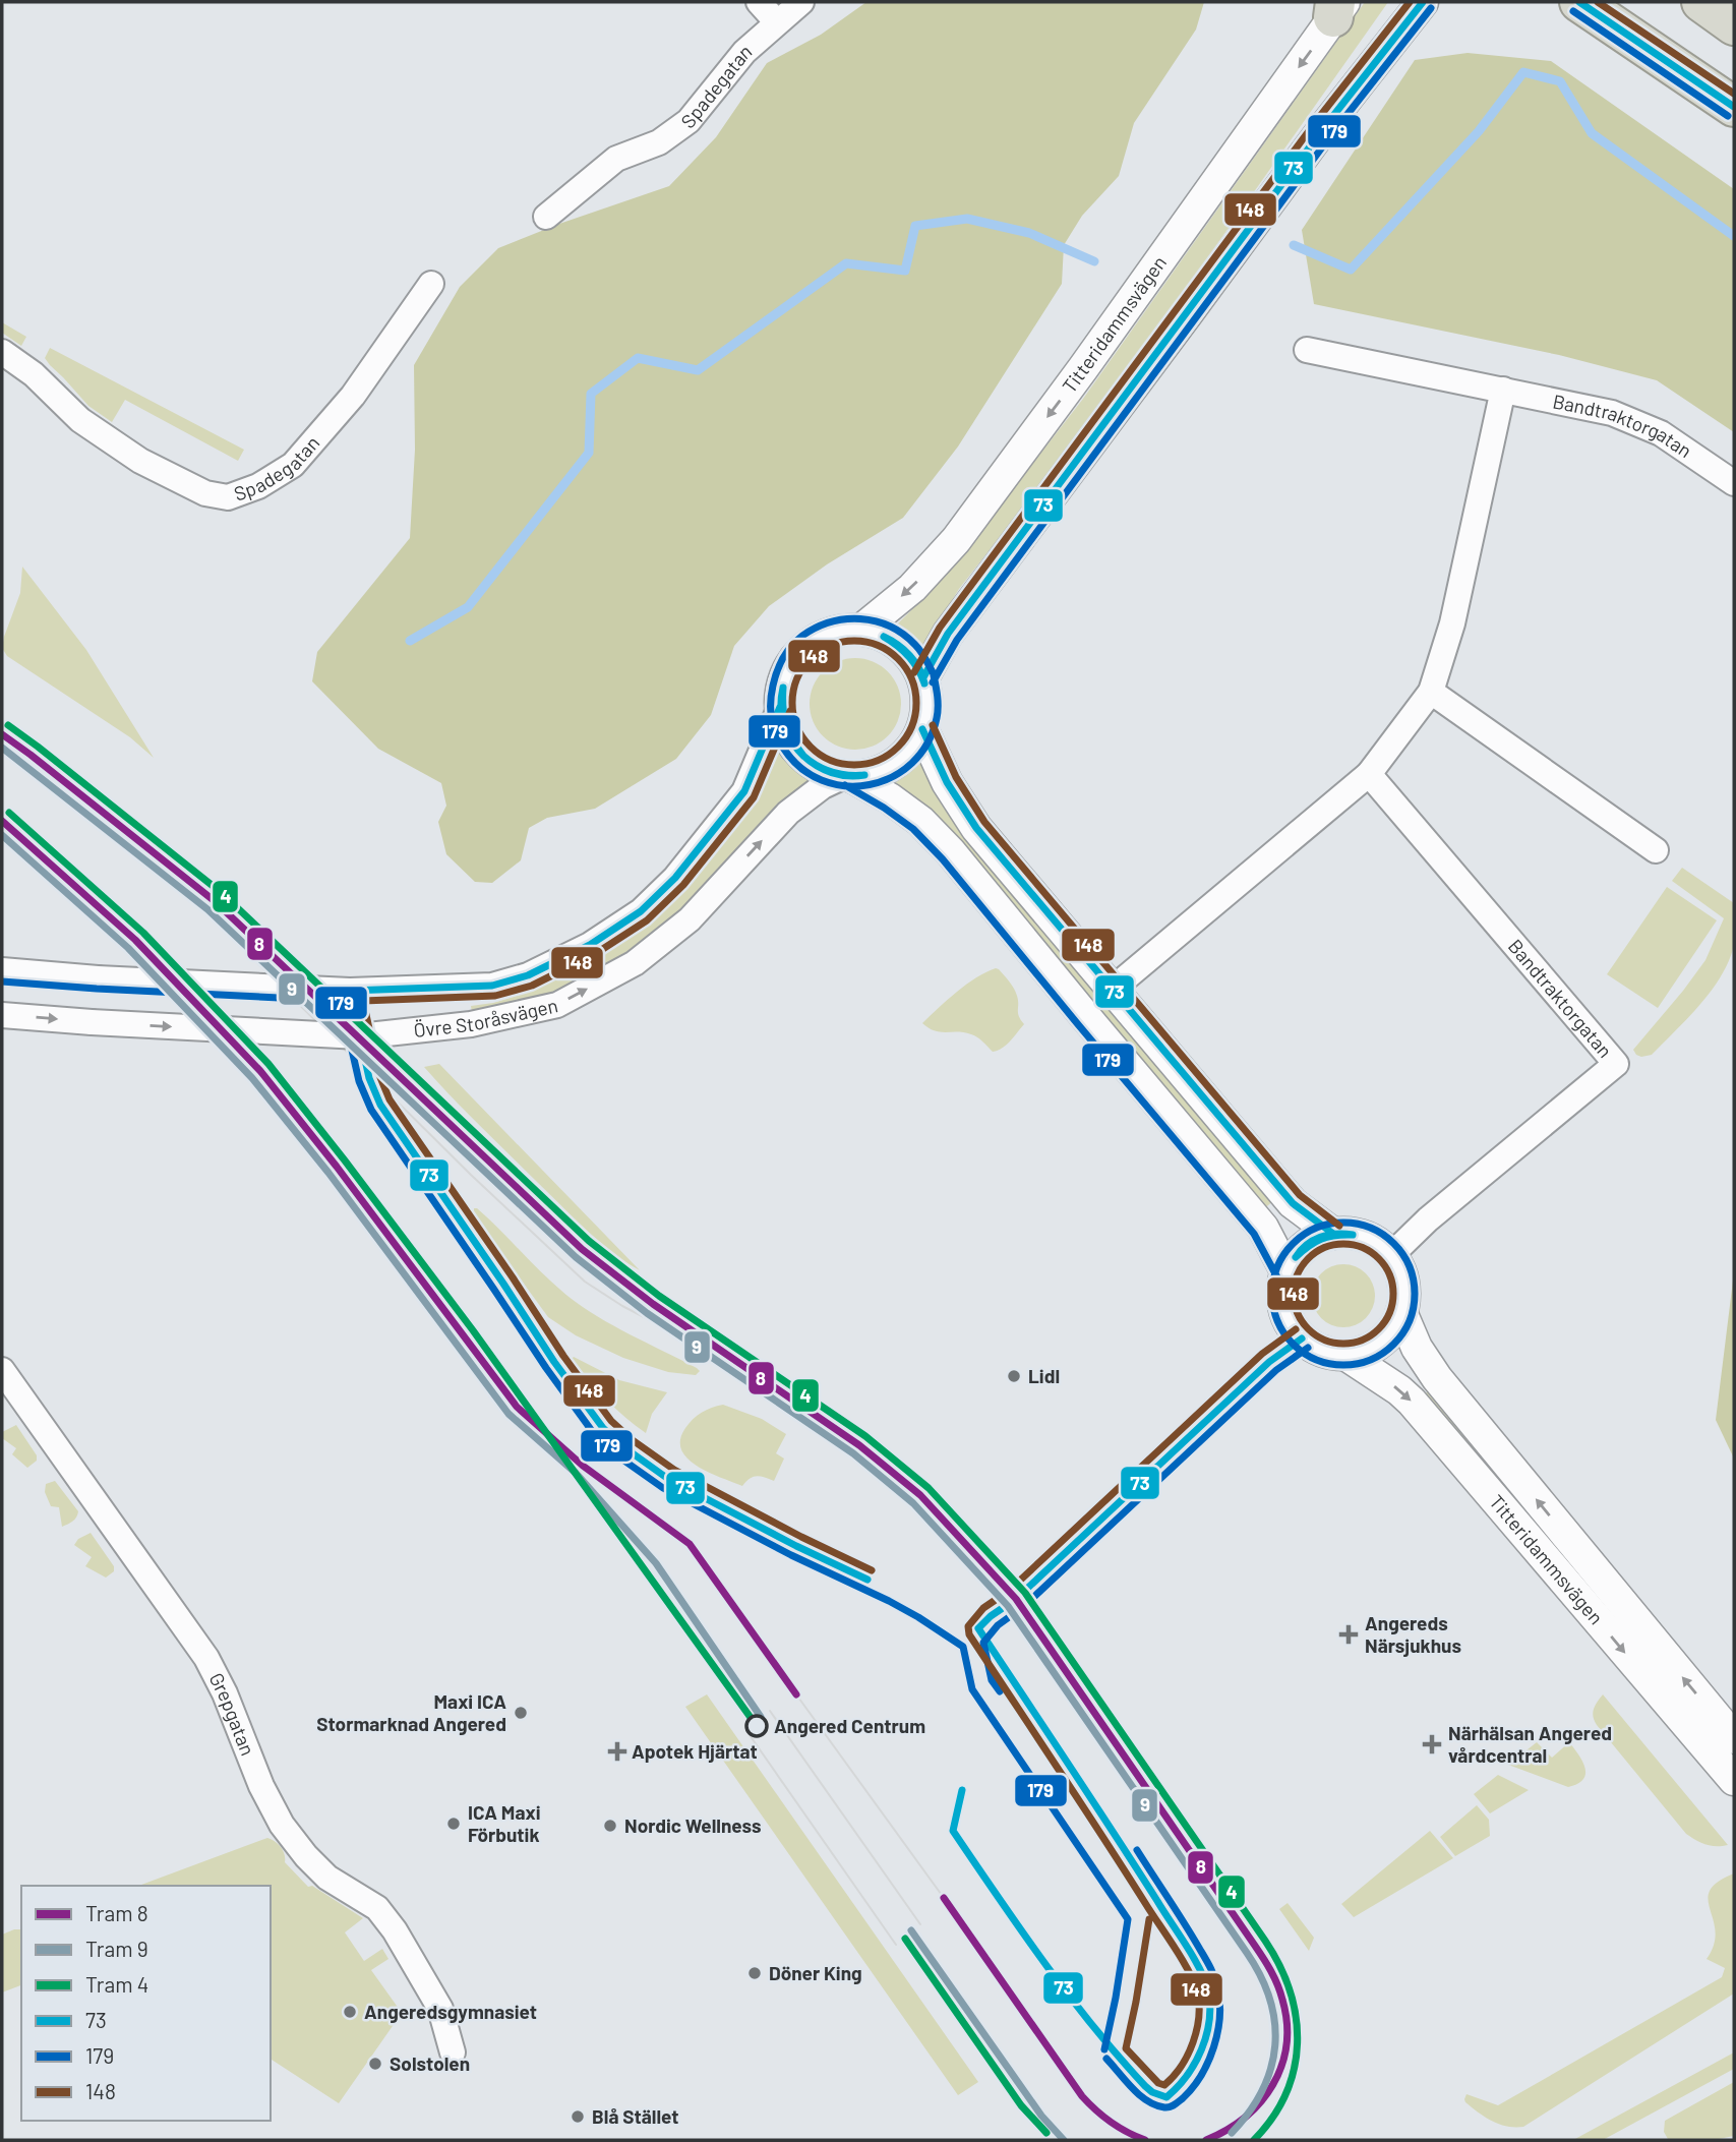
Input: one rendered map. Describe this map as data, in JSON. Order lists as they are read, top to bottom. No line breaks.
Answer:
{"streets":{"street":["Spadegatan","Titteridammsvägen","Bandtraktorgatan","Övre Storåsvägen","Grepgatan"]},"crossings":[["Titteridammsvägen","Bandtraktorgatan"],["Titteridammsvägen","Övre Storåsvägen"]],"places":{"other":["Lidl","Maxi ICA Stormarknad Angered","Angered Centrum","ICA Maxi Förbutik","Nordic Wellness","Döner King","Angeredsgymnasiet","Solstolen","Blå Stället"],"health":["Angereds Närsjukhus","Närhälsan Angered vårdcentral","Apotek Hjärtat"]},"lines":["transit line 73","transit line 148","transit line 179","tram line 4","tram line 8","tram line 9"],"legend":["Tram 8","Tram 9","Tram 4","73","179","148"]}
